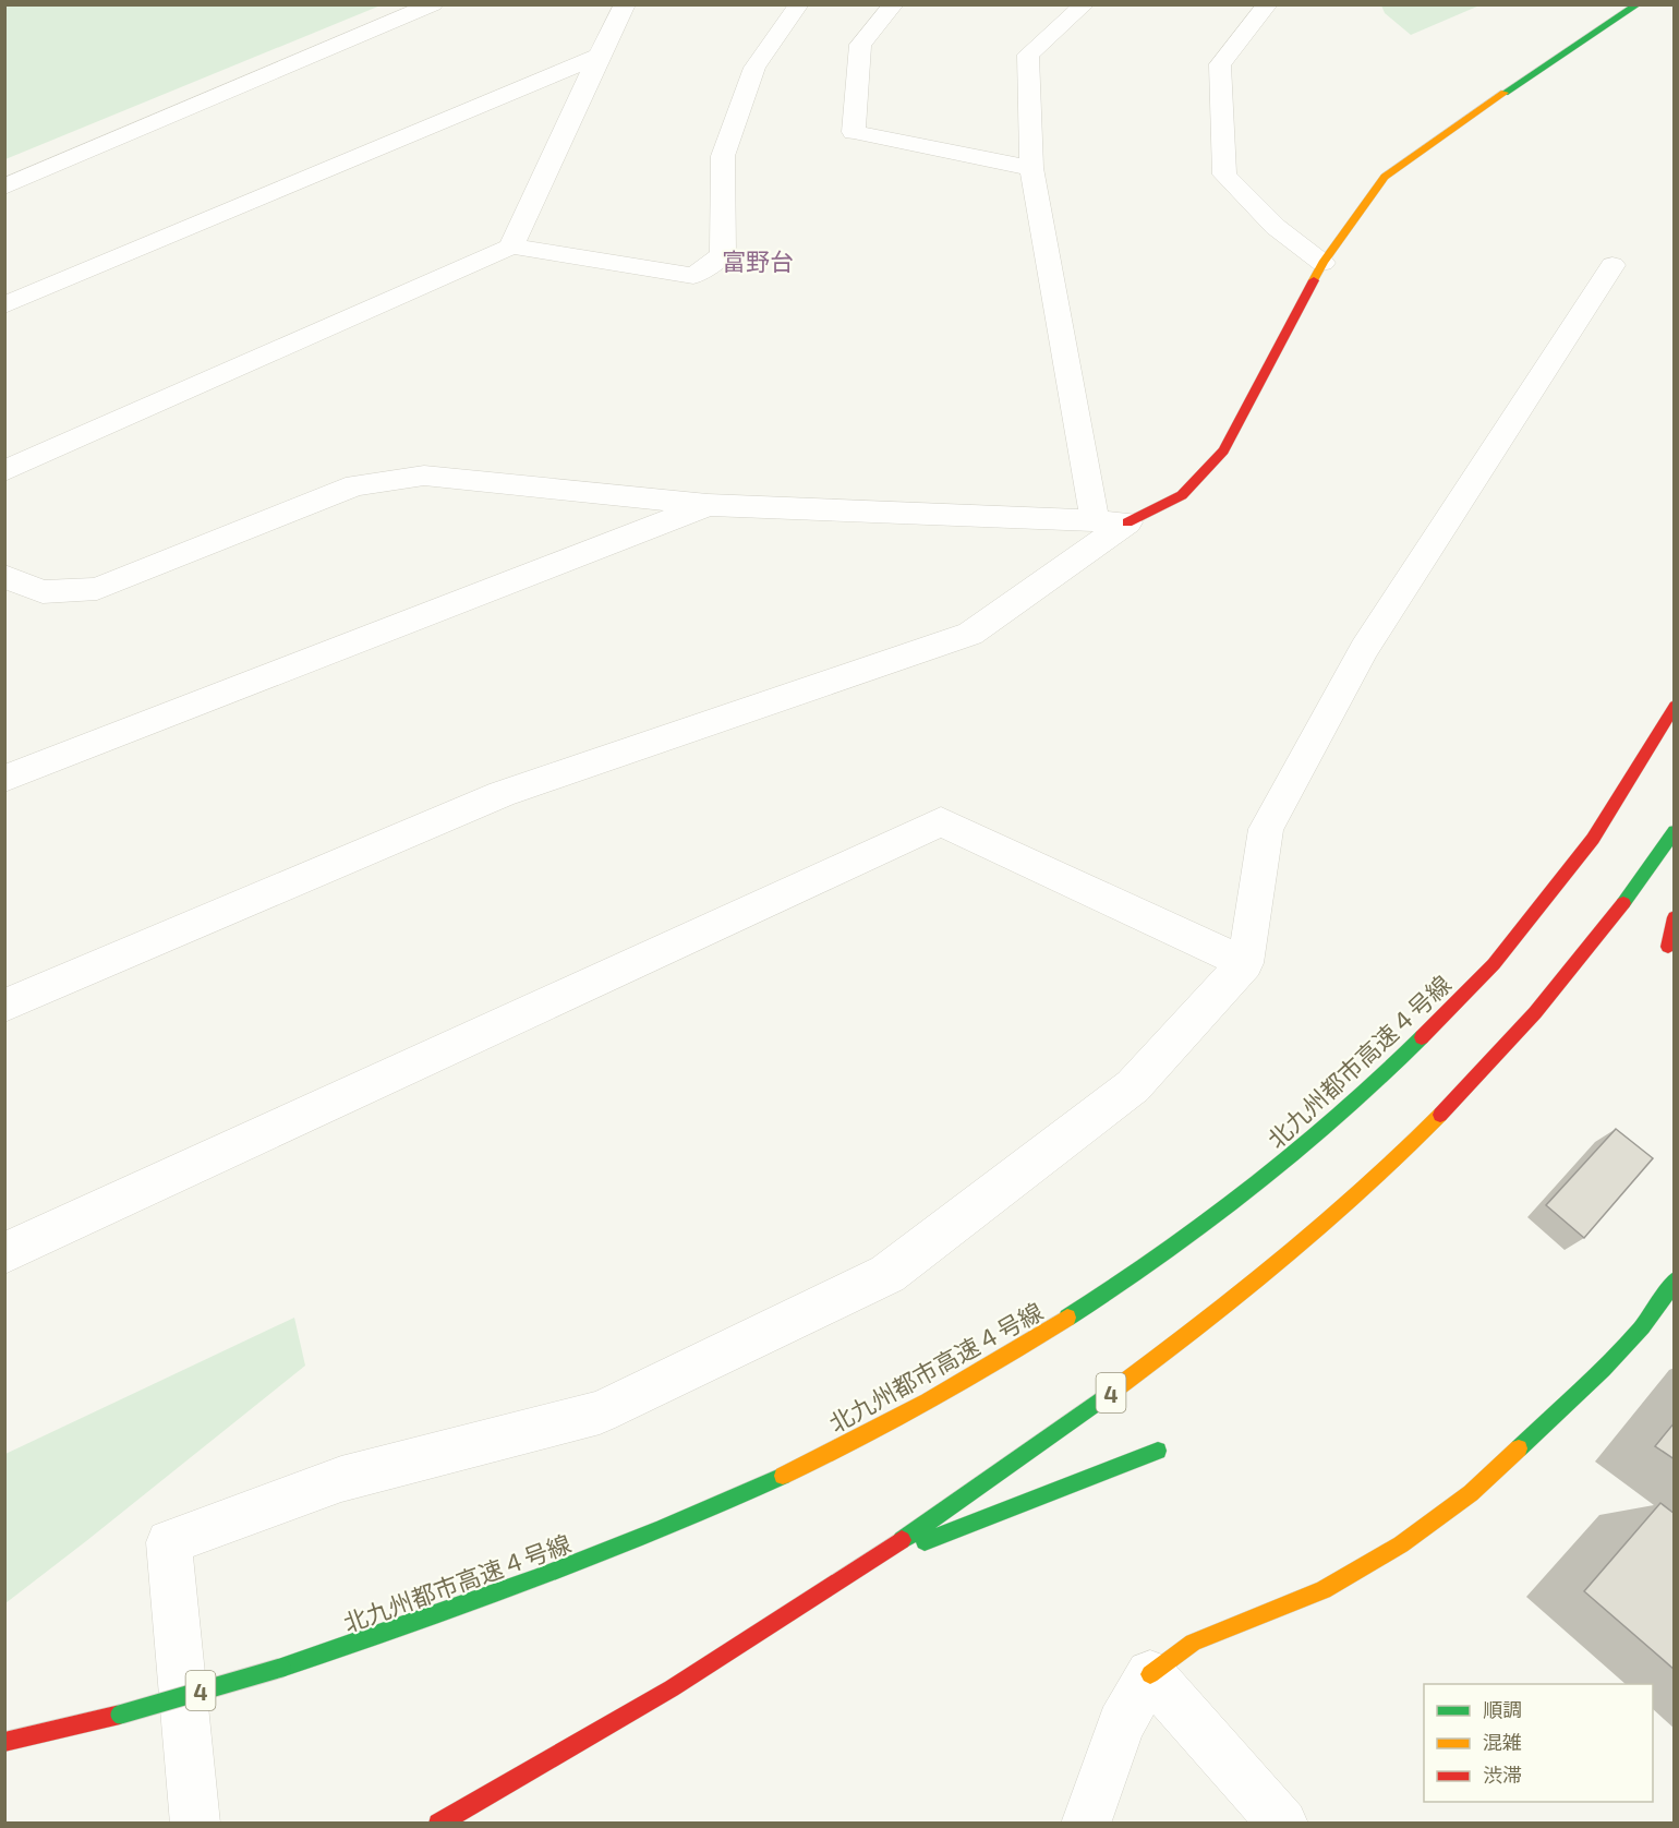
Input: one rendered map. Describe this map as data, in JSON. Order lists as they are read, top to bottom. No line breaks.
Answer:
{"streets":{"main road":["北九州都市高速４号線","4"]},"districts":["富野台"],"legend":["順調","混雑","渋滞"]}
